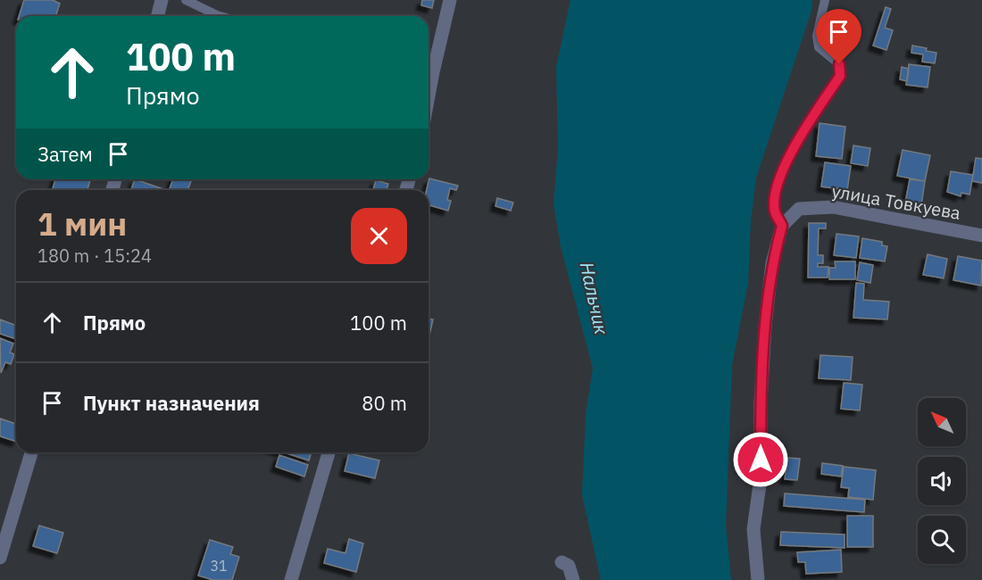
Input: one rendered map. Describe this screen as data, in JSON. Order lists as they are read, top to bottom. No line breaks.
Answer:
{"streets":{"street":["улица Товкуева"]},"water":["Нальчик"],"house_numbers":["31"],"north":"top left","page":{"turn":["100 m","Прямо"],"then":"Затем","heading":["1 мин","180 m · 15:24"],"list":[{"name":"Прямо","value":"100 m"},{"name":"Пункт назначения","value":"80 m"}]}}
